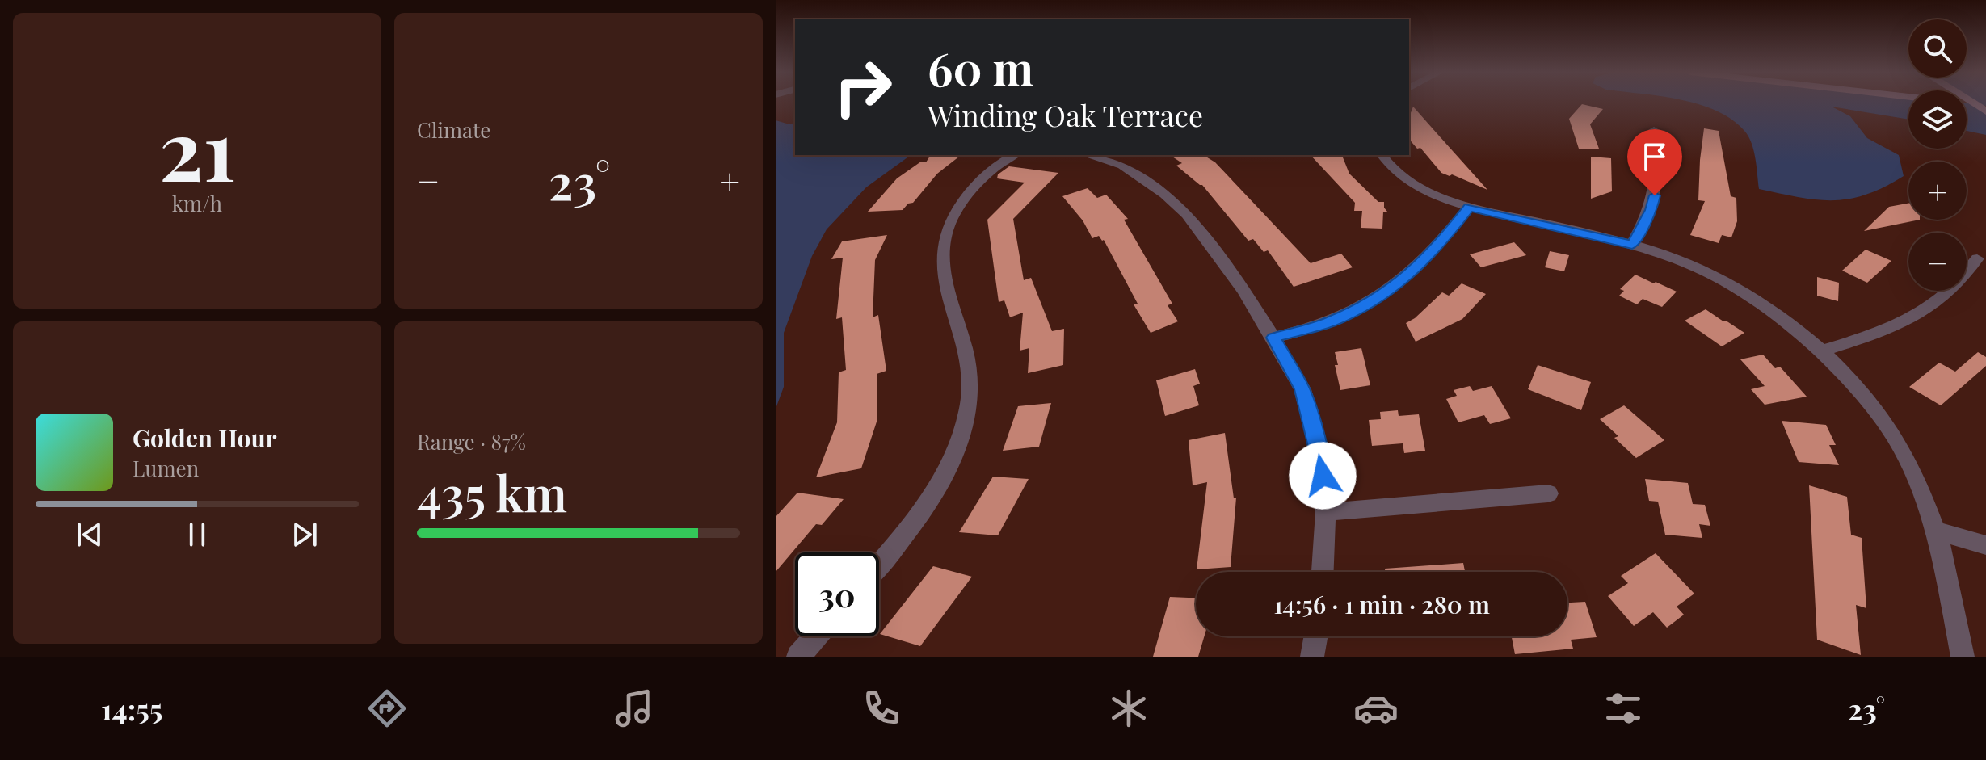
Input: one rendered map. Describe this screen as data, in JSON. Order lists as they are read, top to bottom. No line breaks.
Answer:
{"page":{"tile":[["21","km/h"],"Climate",["Range · 87%","435 km"]],"map_buttons":["+","−"],"turn":["60 m","Winding Oak Terrace"],"heat":["−","23°","+"],"song":["Golden Hour","Lumen"],"limit":"30","trip":"14:56 · 1 min · 280 m","tabs":["14:55","23°"]}}
